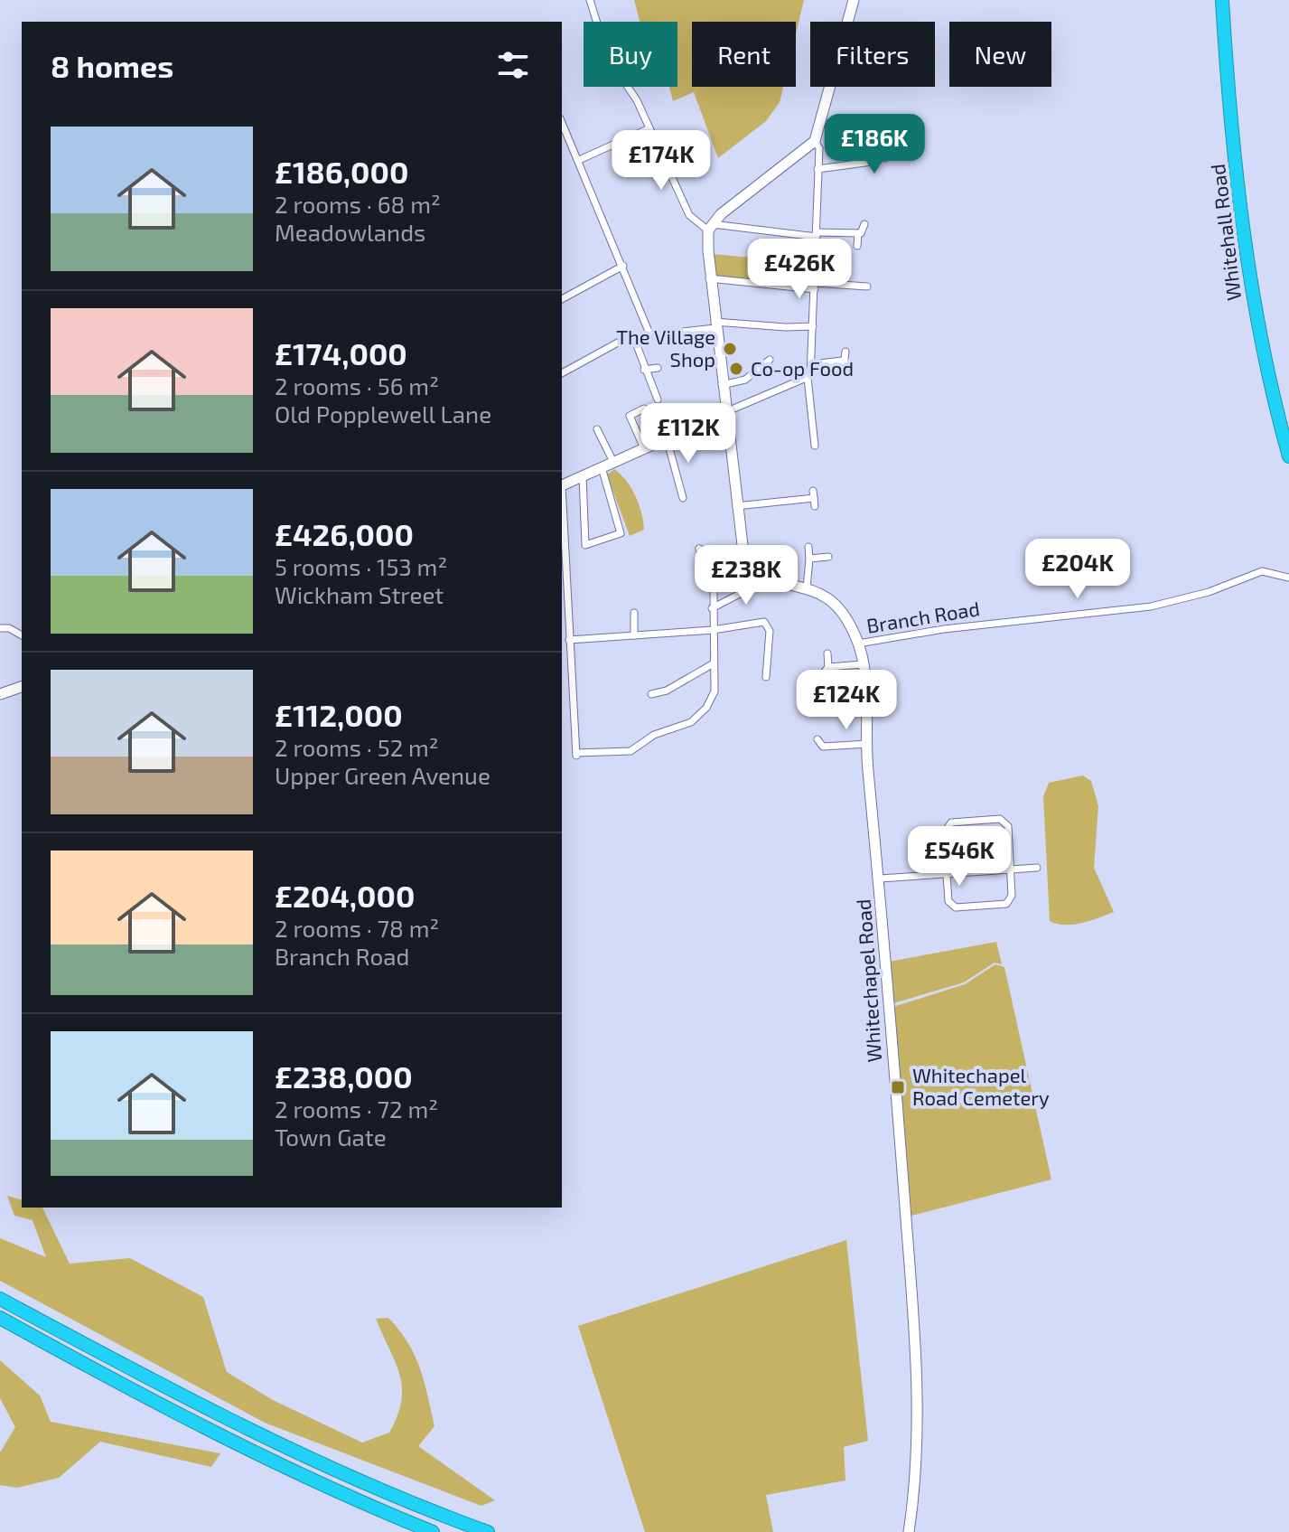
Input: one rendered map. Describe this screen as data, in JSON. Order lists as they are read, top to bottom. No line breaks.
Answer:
{"streets":{"highway":["Whitehall Road"],"main road":["Whitechapel Road"],"street":["Branch Road"]},"crossings":[["Branch Road","Whitechapel Road"]],"places":{"other":["The Village Shop","Co-op Food"],"transit":["Whitechapel Road Cemetery"]},"page":{"chip":["Buy","Rent","Filters","New"],"heading":"8 homes","list":[{"name":"£186,000","note":"2 rooms · 68 m² · Meadowlands"},{"name":"£174,000","note":"2 rooms · 56 m² · Old Popplewell Lane"},{"name":"£426,000","note":"5 rooms · 153 m² · Wickham Street"},{"name":"£112,000","note":"2 rooms · 52 m² · Upper Green Avenue"},{"name":"£204,000","note":"2 rooms · 78 m² · Branch Road"},{"name":"£238,000","note":"2 rooms · 72 m² · Town Gate"}],"price":["£186K","£174K","£426K","£112K","£204K","£238K","£124K","£546K"]}}
